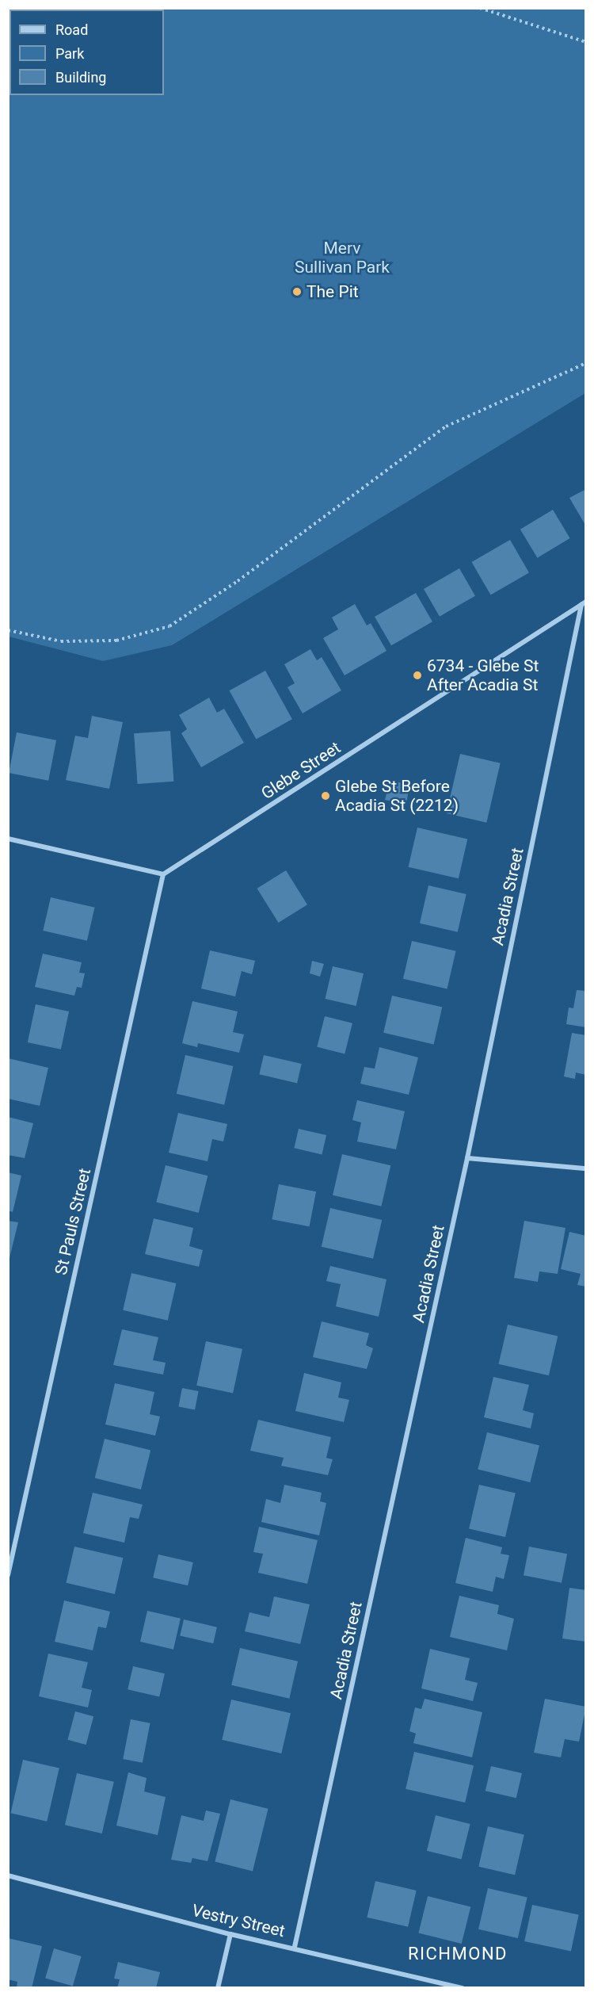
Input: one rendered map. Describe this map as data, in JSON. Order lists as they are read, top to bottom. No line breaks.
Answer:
{"streets":{"street":["Glebe Street","Acadia Street","St Pauls Street","Vestry Street"]},"crossings":[["Glebe Street","Acadia Street"],["Glebe Street","St Pauls Street"],["Acadia Street","Vestry Street"]],"districts":["RICHMOND"],"parks":["Merv Sullivan Park"],"places":["The Pit","6734 - Glebe St After Acadia St","Glebe St Before Acadia St (2212)"],"legend":["Road","Park","Building"]}
